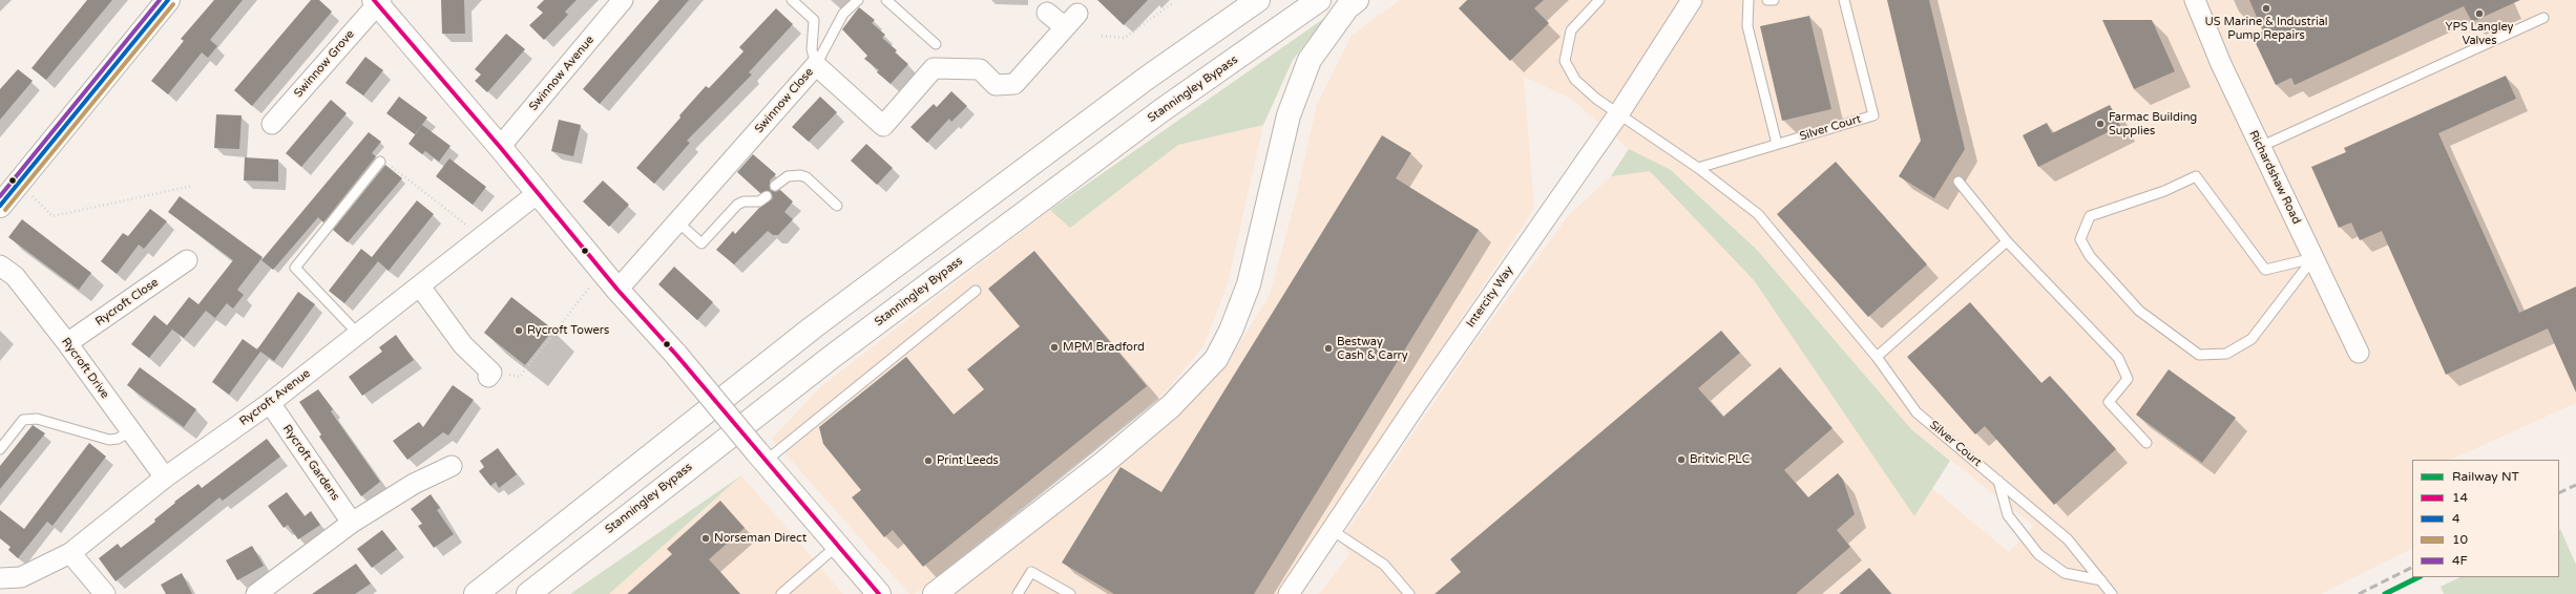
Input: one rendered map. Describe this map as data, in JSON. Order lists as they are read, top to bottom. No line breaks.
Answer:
{"streets":{"main road":["Stanningley Bypass"],"street":["Swinnow Grove","Swinnow Avenue","Swinnow Close","Richardshaw Road","Intercity Way","Rycroft Close","Rycroft Drive","Rycroft Avenue","Rycroft Gardens"],"lane":["Silver Court"]},"crossings":[["Silver Court","Intercity Way"],["Rycroft Close","Rycroft Drive"],["Rycroft Drive","Rycroft Avenue"],["Rycroft Avenue","Rycroft Gardens"]],"places":["US Marine & Industrial Pump Repairs","YPS Langley Valves","Farmac Building Supplies","Rycroft Towers","MPM Bradford","Bestway Cash & Carry","Britvic PLC","Print Leeds","Norseman Direct"],"lines":["transit line 14","transit line 4","transit line 4F","transit line 10","rail line NT"],"legend":["Railway NT","14","4","10","4F"]}
